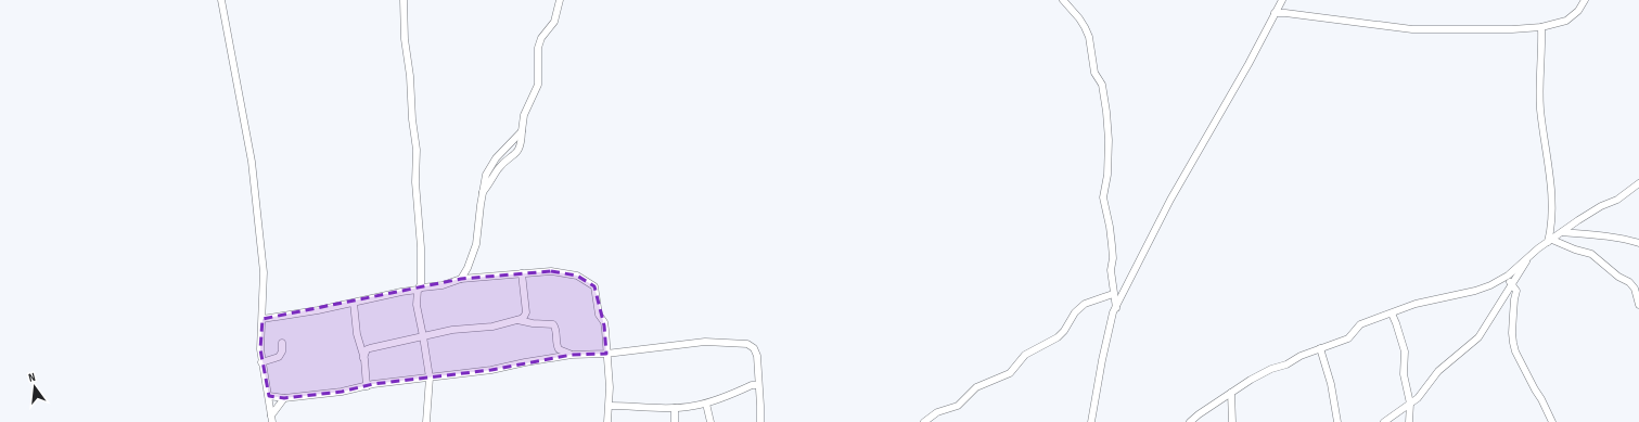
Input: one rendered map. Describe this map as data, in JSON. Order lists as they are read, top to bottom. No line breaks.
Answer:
{"north":"top"}
